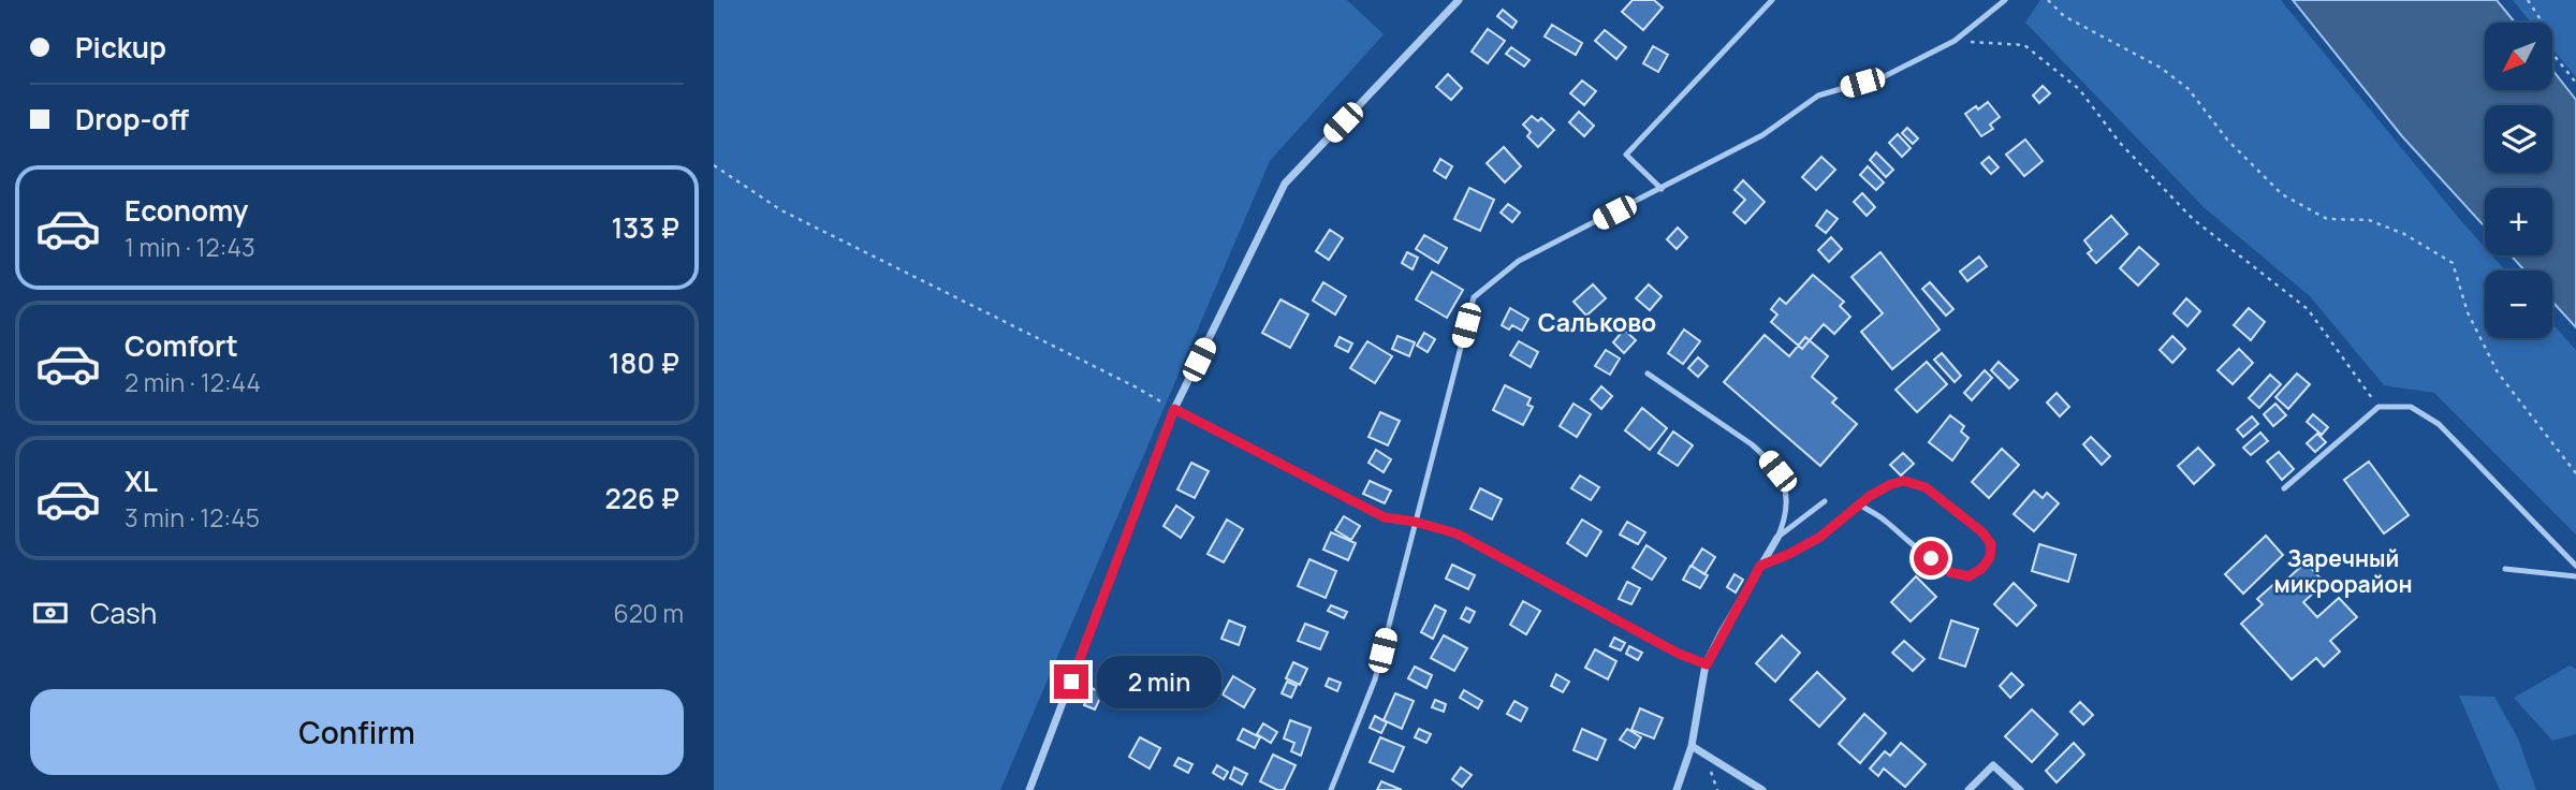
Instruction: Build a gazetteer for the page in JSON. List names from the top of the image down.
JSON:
{
  "districts": ["Сальково", "Заречный микрорайон"],
  "north": "bottom left",
  "page": {
    "banner": ["Pickup", "Drop-off"],
    "map_buttons": ["+", "−"],
    "list": [
      {
        "name": "Economy",
        "note": "1 min · 12:43",
        "value": "133 ₽"
      },
      {
        "name": "Comfort",
        "note": "2 min · 12:44",
        "value": "180 ₽"
      },
      {
        "name": "XL",
        "note": "3 min · 12:45",
        "value": "226 ₽"
      }
    ],
    "pay": ["Cash", "620 m"],
    "bubble": "2 min",
    "buttons": "Confirm"
  }
}
